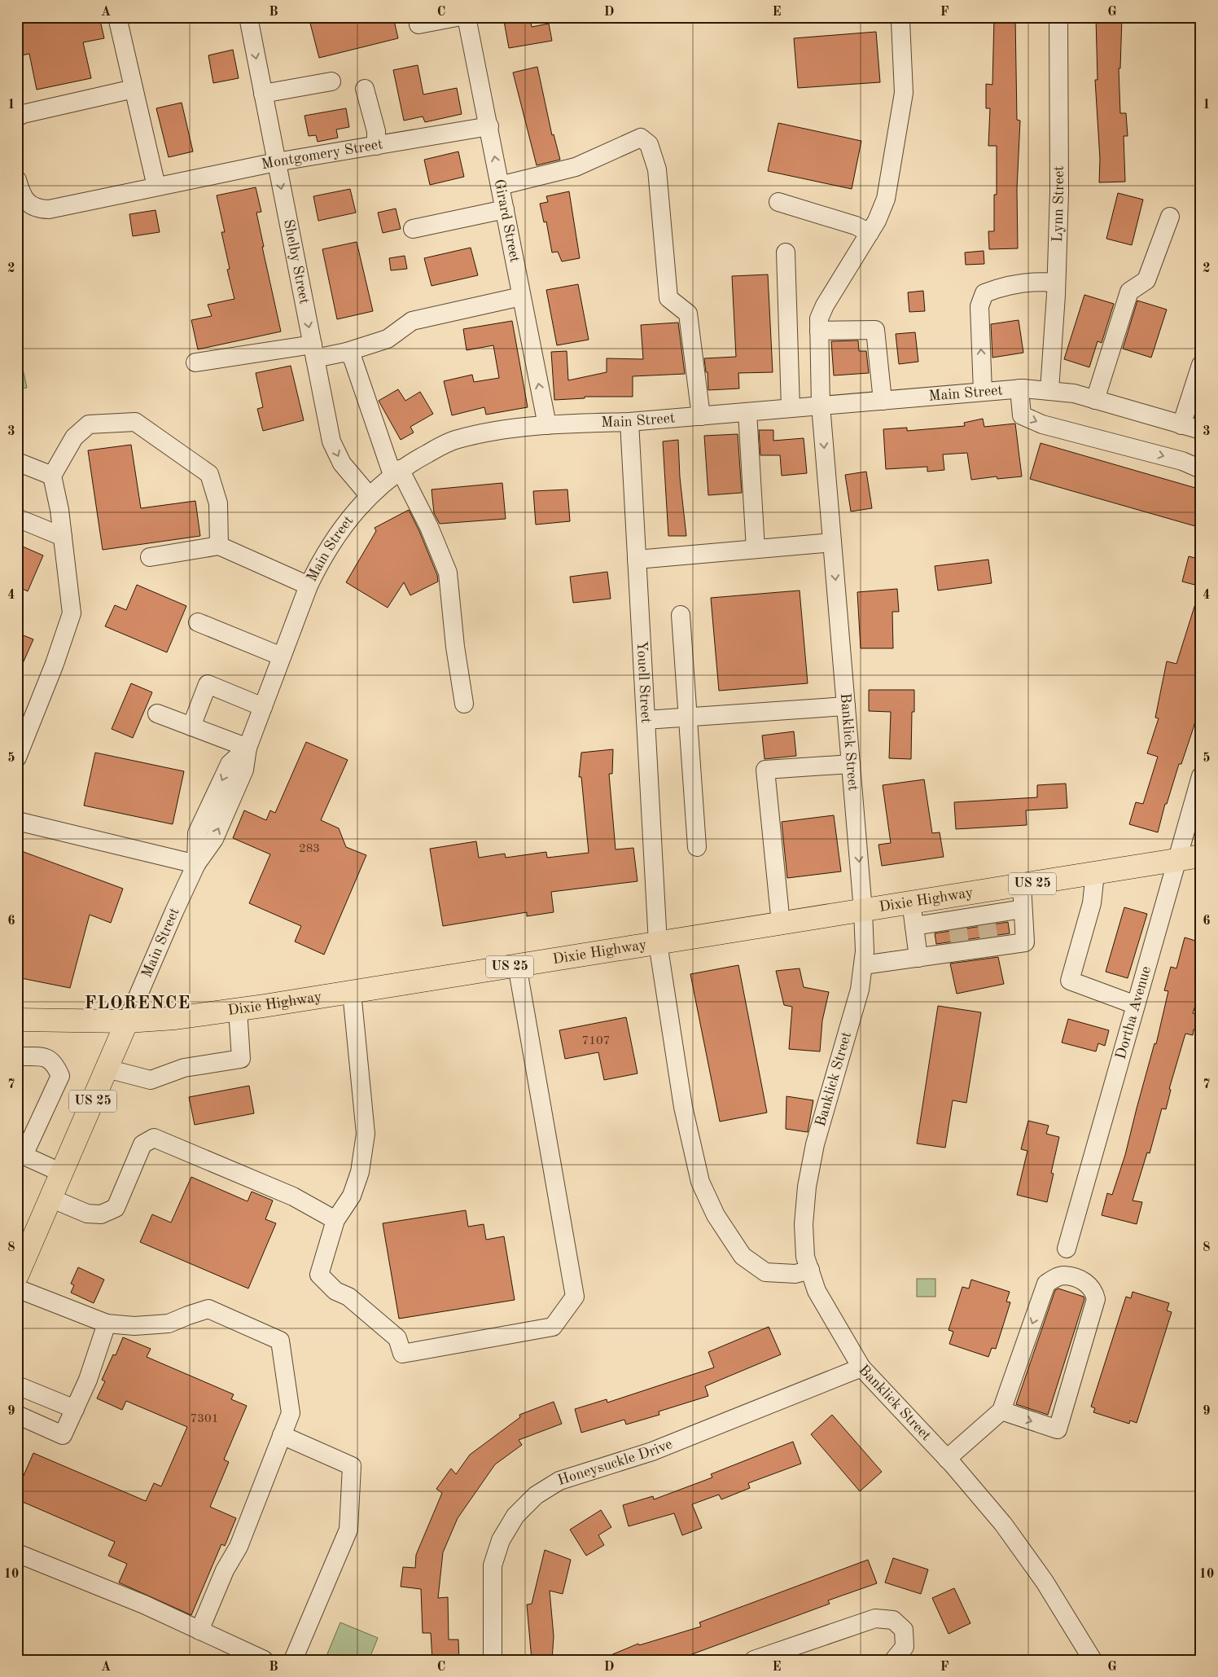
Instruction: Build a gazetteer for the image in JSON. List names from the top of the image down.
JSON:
{
  "streets": {
    "main road": ["US 25", "Dixie Highway"],
    "street": [
      "Montgomery Street",
      "Lynn Street",
      "Girard Street",
      "Shelby Street",
      "Main Street",
      "Youell Street",
      "Banklick Street",
      "Dortha Avenue",
      "Honeysuckle Drive"
    ]
  },
  "crossings": [
    ["Montgomery Street", "Girard Street"],
    ["Montgomery Street", "Shelby Street"],
    ["Lynn Street", "Main Street"],
    ["Girard Street", "Main Street"],
    ["Shelby Street", "Main Street"],
    ["Main Street", "Youell Street"],
    ["Main Street", "Banklick Street"],
    ["Main Street", "US 25"],
    ["Main Street", "Dixie Highway"],
    ["Youell Street", "Banklick Street"],
    ["Youell Street", "Dixie Highway"],
    ["Banklick Street", "Dixie Highway"],
    ["Banklick Street", "Honeysuckle Drive"],
    ["US 25", "Dixie Highway"],
    ["Dixie Highway", "Dortha Avenue"]
  ],
  "one_way": ["Girard Street"],
  "districts": ["FLORENCE"],
  "house_numbers": ["283", "7107", "7301"],
  "grid": {
    "columns": [
      "A",
      "B",
      "C",
      "D",
      "E",
      "F",
      "G"
    ],
    "rows": [
      "1",
      "2",
      "3",
      "4",
      "5",
      "6",
      "7",
      "8",
      "9",
      "10"
    ]
  }
}
